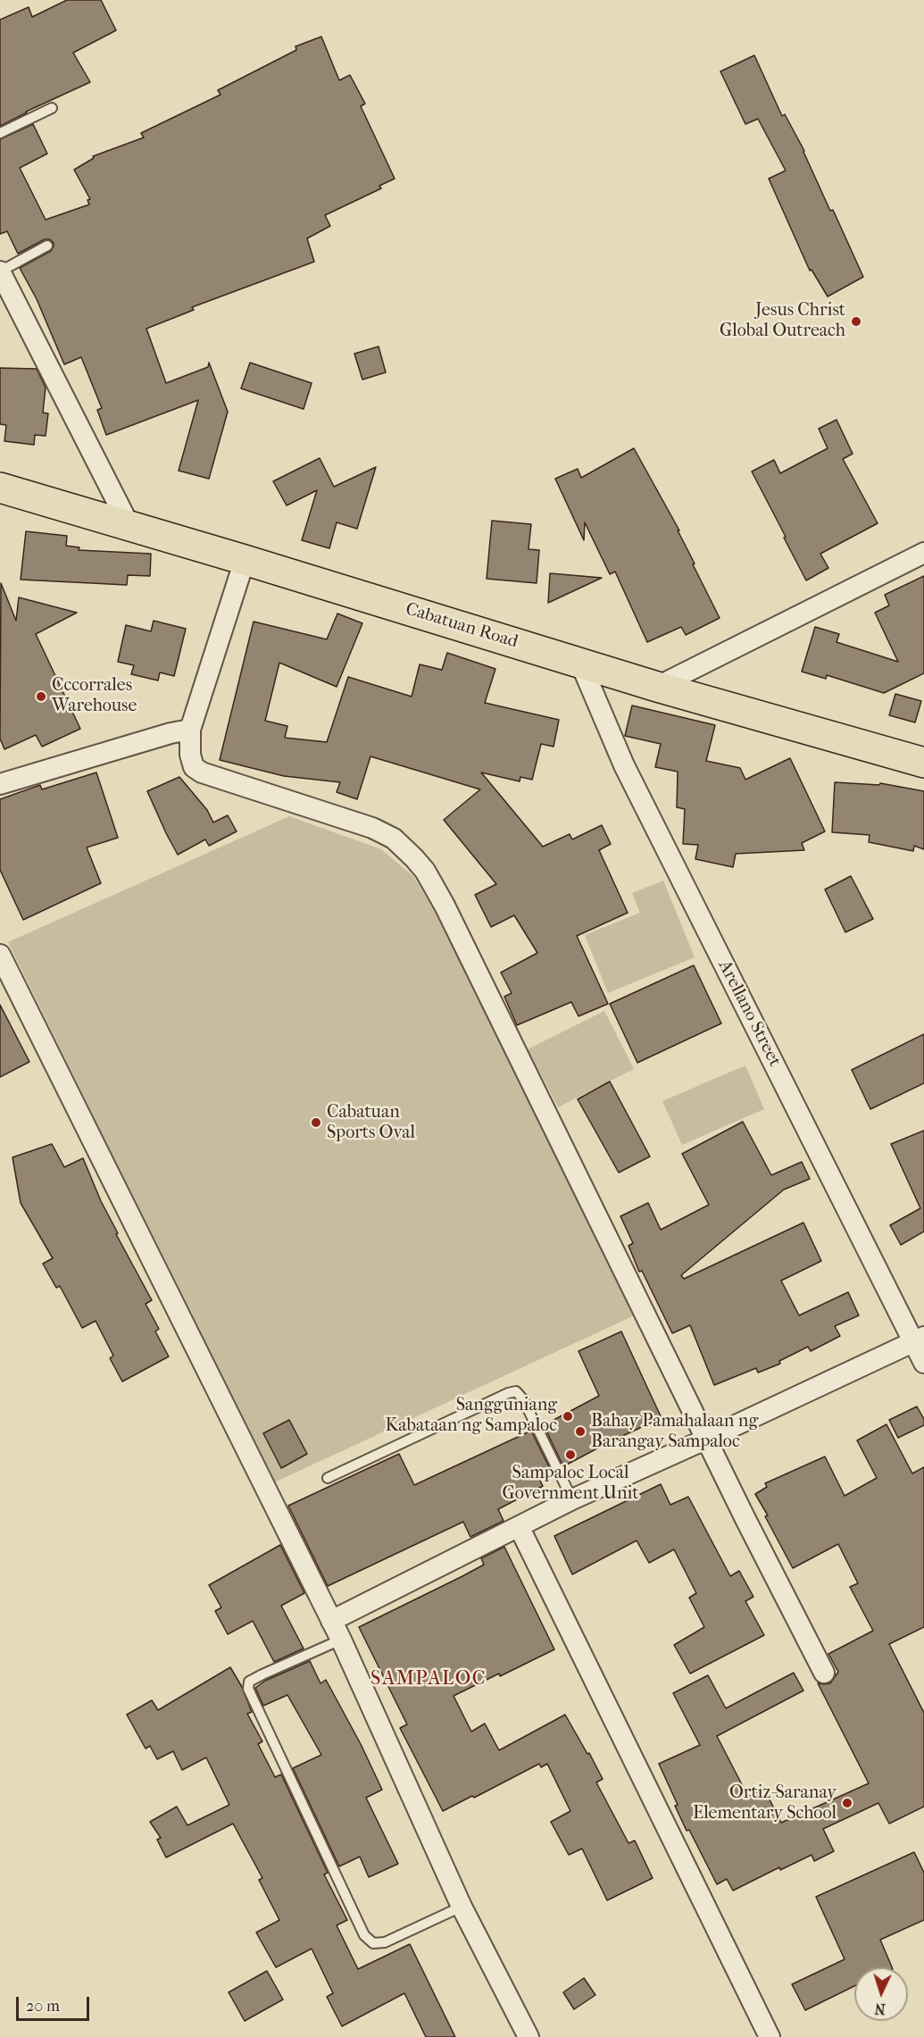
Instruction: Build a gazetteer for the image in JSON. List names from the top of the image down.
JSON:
{
  "streets": {
    "highway": ["Cabatuan Road"],
    "street": ["Arellano Street"]
  },
  "crossings": [
    ["Cabatuan Road", "Arellano Street"]
  ],
  "districts": ["SAMPALOC"],
  "places": [
    "Jesus Christ Global Outreach",
    "Cccorrales Warehouse",
    "Cabatuan Sports Oval",
    "Sangguniang Kabataan ng Sampaloc",
    "Bahay Pamahalaan ng Barangay Sampaloc",
    "Sampaloc Local Government Unit",
    "Ortiz-Saranay Elementary School"
  ],
  "scale_bar": "20 m",
  "north": "bottom"
}
